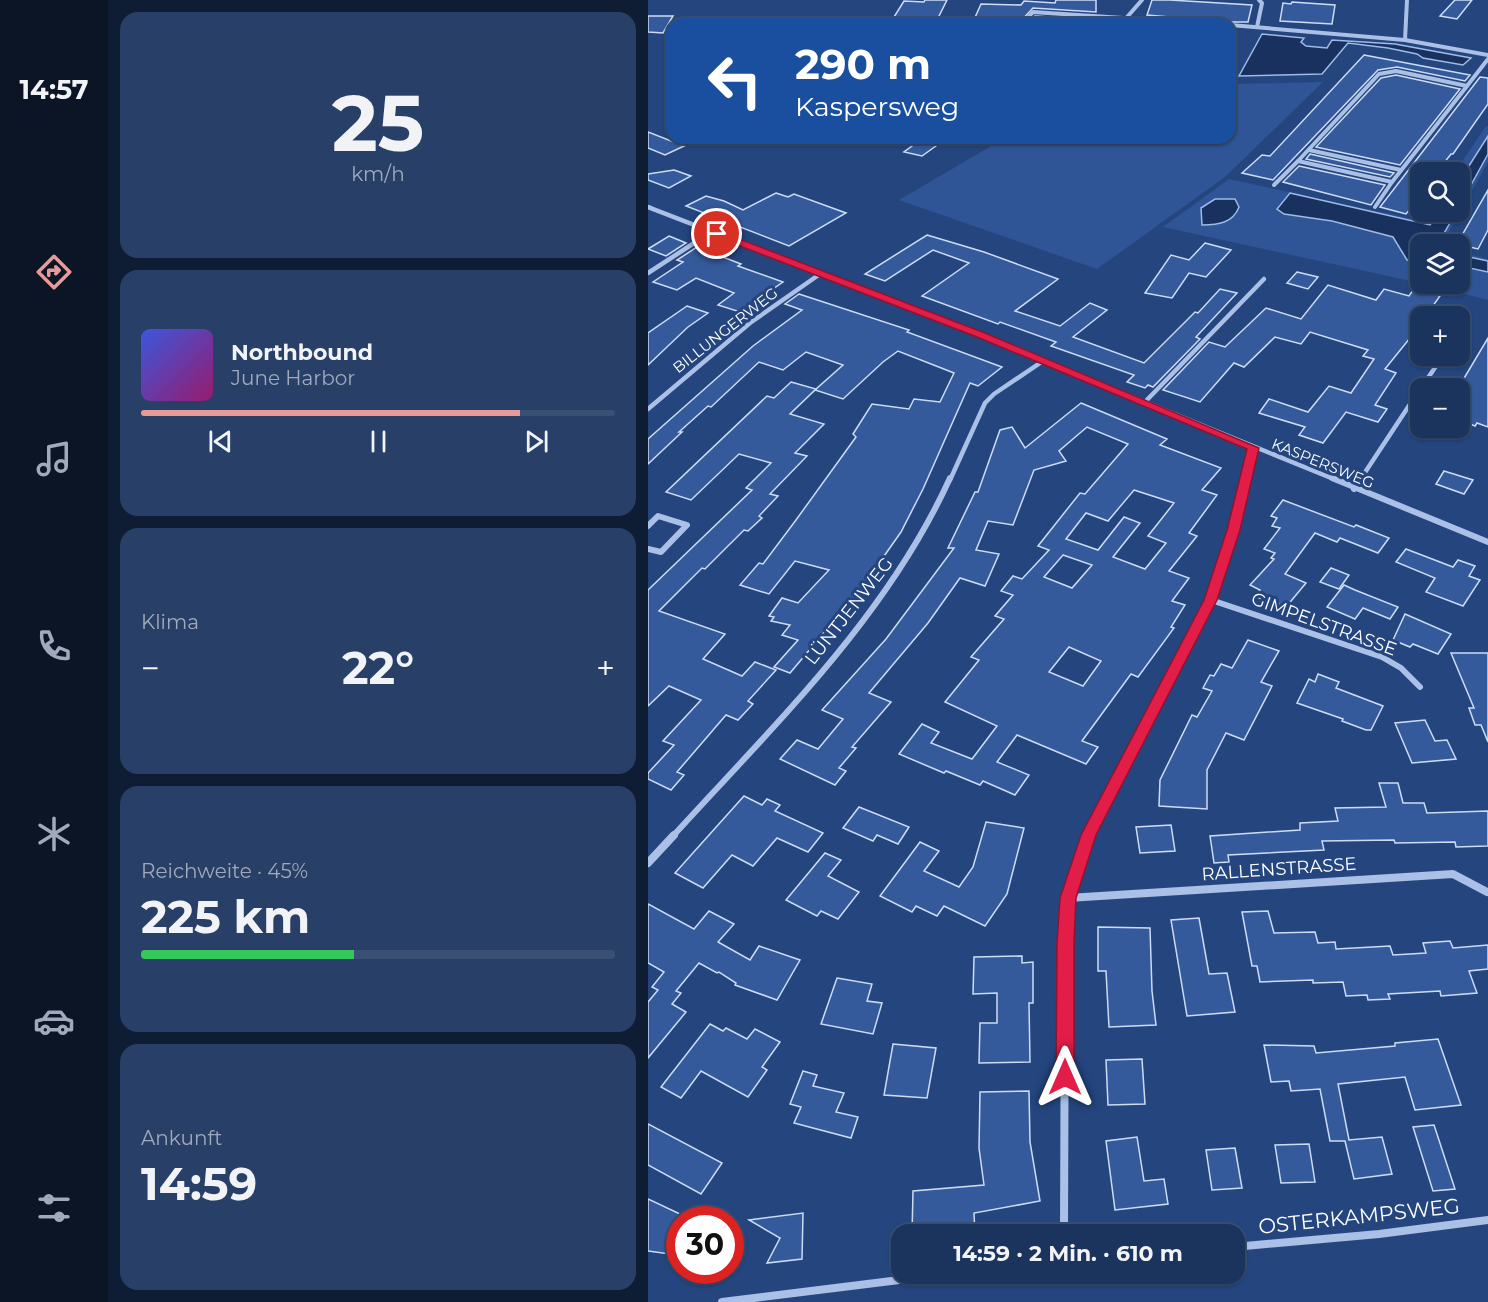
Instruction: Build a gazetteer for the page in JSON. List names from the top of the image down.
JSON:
{
  "streets": {
    "street": [
      "BILLUNGERWEG",
      "KASPERSWEG",
      "LÜNTJENWEG",
      "GIMPELSTRASSE",
      "RALLENSTRASSE",
      "OSTERKAMPSWEG"
    ]
  },
  "crossings": [
    ["BILLUNGERWEG", "KASPERSWEG"],
    ["KASPERSWEG", "LÜNTJENWEG"]
  ],
  "page": {
    "tabs": "14:57",
    "tile": [
      ["25", "km/h"],
      "Klima",
      ["Reichweite · 45%", "225 km"],
      ["Ankunft", "14:59"]
    ],
    "turn": ["290 m", "Kaspersweg"],
    "map_buttons": ["+", "−"],
    "song": ["Northbound", "June Harbor"],
    "heat": ["−", "22°", "+"],
    "limit": "30",
    "trip": "14:59 · 2 Min. · 610 m"
  }
}
